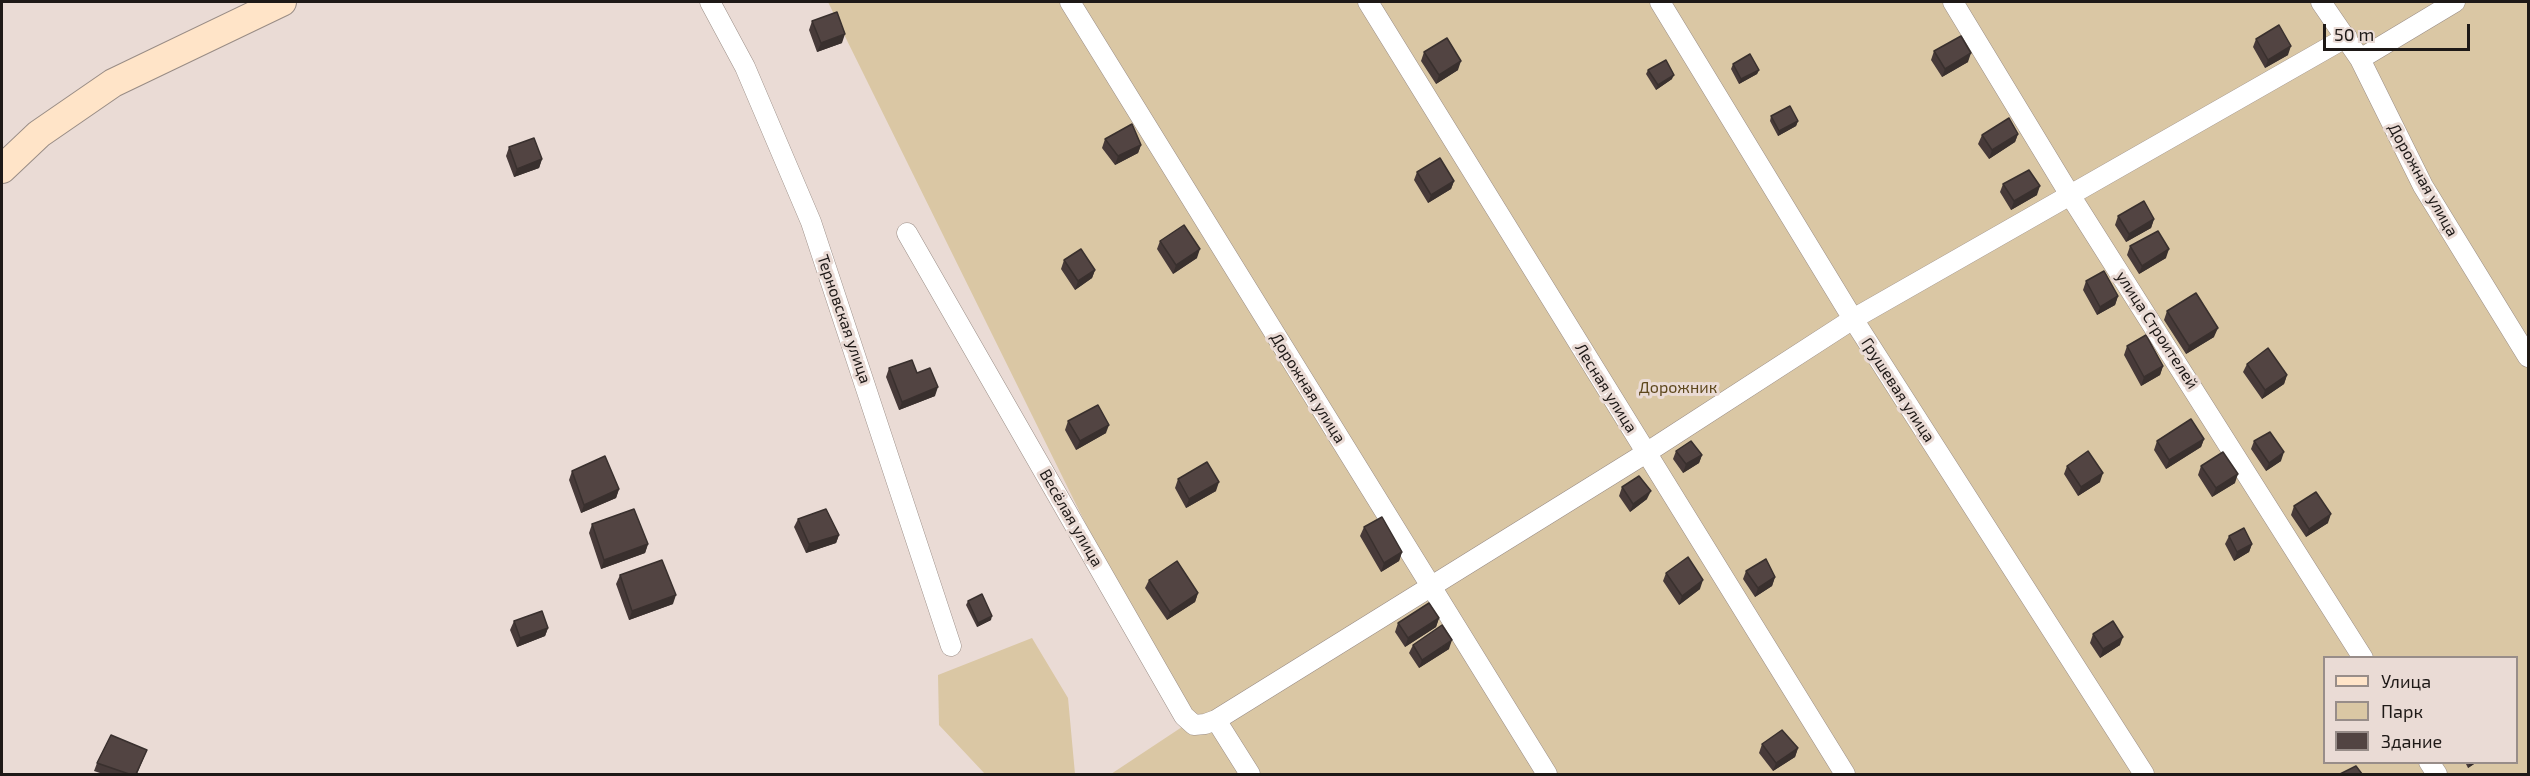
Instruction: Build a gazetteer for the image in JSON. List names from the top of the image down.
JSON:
{
  "streets": {
    "street": [
      "Дорожная улица",
      "Терновская улица",
      "улица Строителей",
      "Лесная улица",
      "Грушевая улица",
      "Весёлая улица"
    ]
  },
  "parks": ["Дорожник"],
  "legend": ["Улица", "Парк", "Здание"],
  "scale_bar": "50 m"
}
